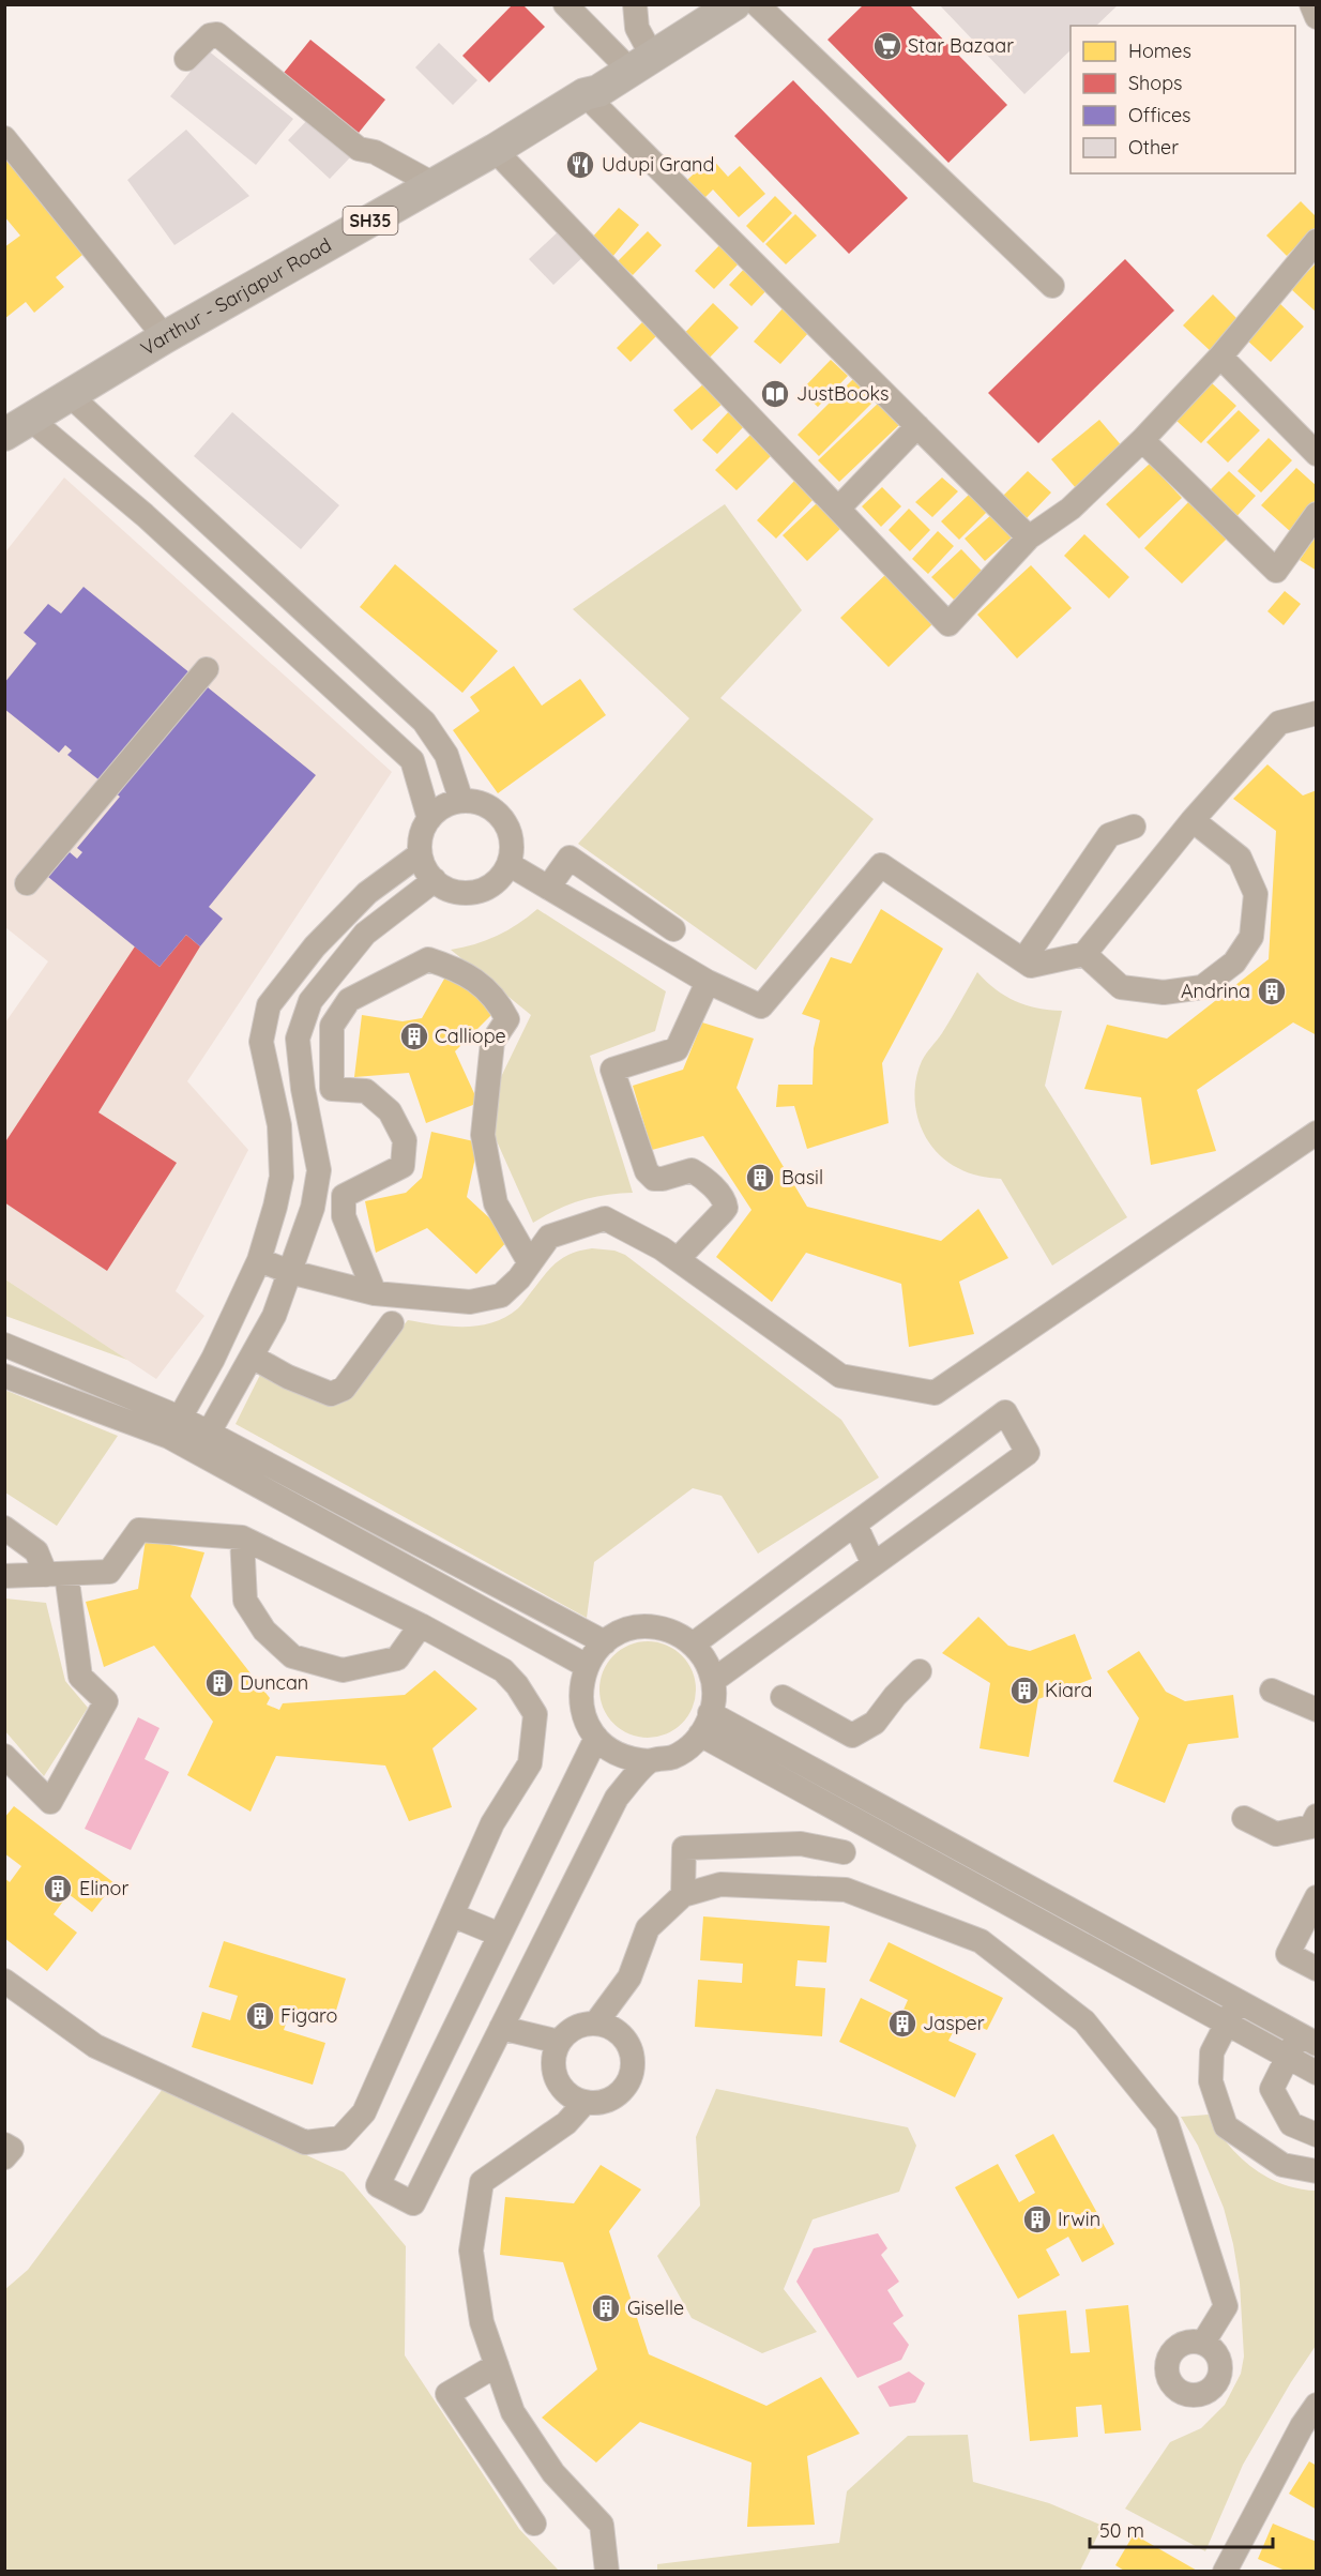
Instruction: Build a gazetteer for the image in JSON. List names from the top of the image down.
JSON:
{
  "streets": {
    "main road": ["SH35", "Varthur - Sarjapur Road"]
  },
  "places": {
    "supermarket": ["Star Bazaar"],
    "restaurant": ["Udupi Grand"],
    "library": ["JustBooks"],
    "building": [
      "Andrina",
      "Calliope",
      "Basil",
      "Duncan",
      "Kiara",
      "Elinor",
      "Figaro",
      "Jasper",
      "Irwin",
      "Giselle"
    ]
  },
  "legend": [
    "Homes",
    "Shops",
    "Offices",
    "Other"
  ],
  "scale_bar": "50 m"
}
